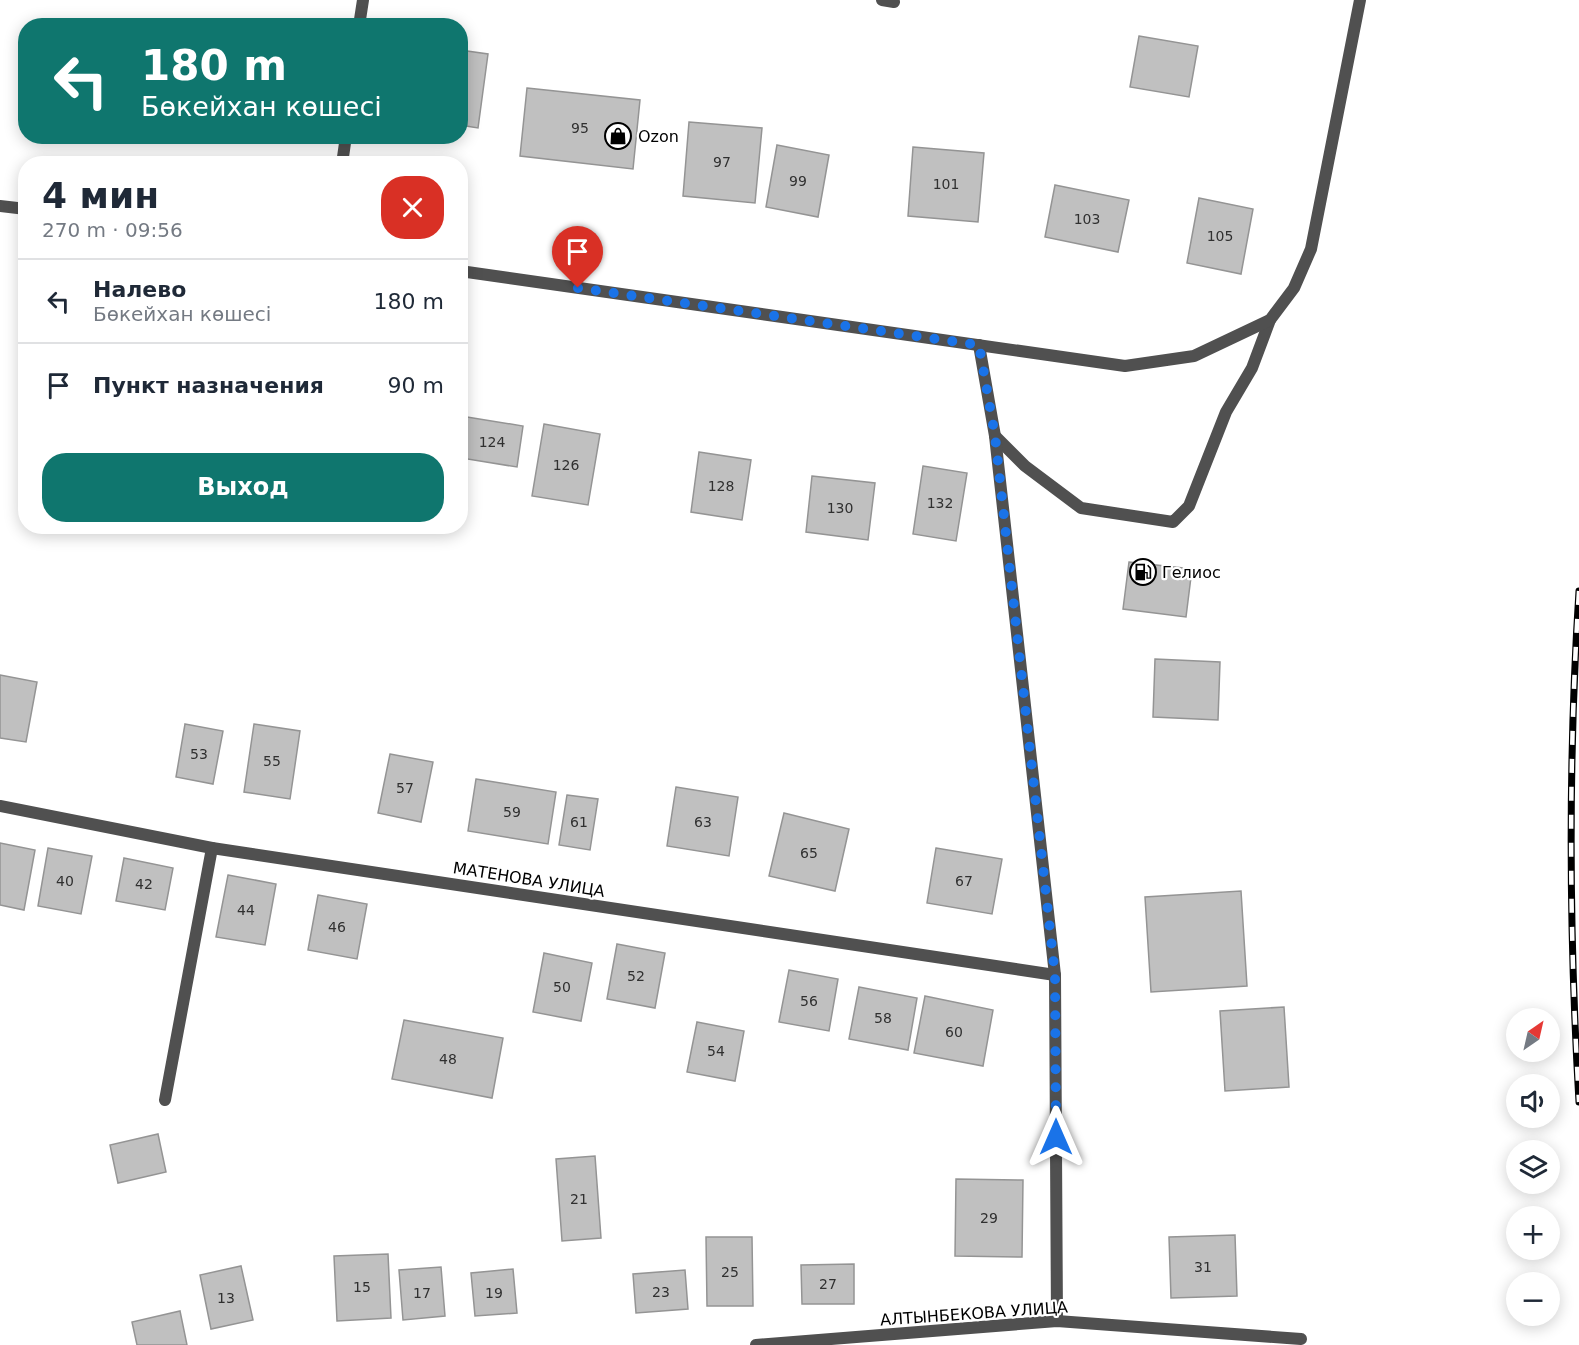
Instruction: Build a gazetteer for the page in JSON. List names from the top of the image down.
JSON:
{
  "streets": {
    "street": ["МАТЕНОВА УЛИЦА", "АЛТЫНБЕКОВА УЛИЦА"]
  },
  "places": {
    "shop": ["Ozon"],
    "fuel station": ["Гелиос"]
  },
  "house_numbers": [
    "95",
    "97",
    "99",
    "101",
    "103",
    "105",
    "124",
    "126",
    "128",
    "132",
    "130",
    "53",
    "55",
    "57",
    "59",
    "61",
    "63",
    "65",
    "40",
    "67",
    "42",
    "44",
    "46",
    "52",
    "50",
    "56",
    "58",
    "60",
    "54",
    "48",
    "21",
    "29",
    "31",
    "25",
    "27",
    "15",
    "23",
    "17",
    "19",
    "13"
  ],
  "north": "top right",
  "page": {
    "turn": ["180 m", "Бөкейхан көшесі"],
    "heading": ["4 мин", "270 m · 09:56"],
    "list": [
      {
        "name": "Налево",
        "note": "Бөкейхан көшесі",
        "value": "180 m"
      },
      {
        "name": "Пункт назначения",
        "value": "90 m"
      }
    ],
    "buttons": "Выход",
    "map_buttons": ["+", "−"]
  }
}
